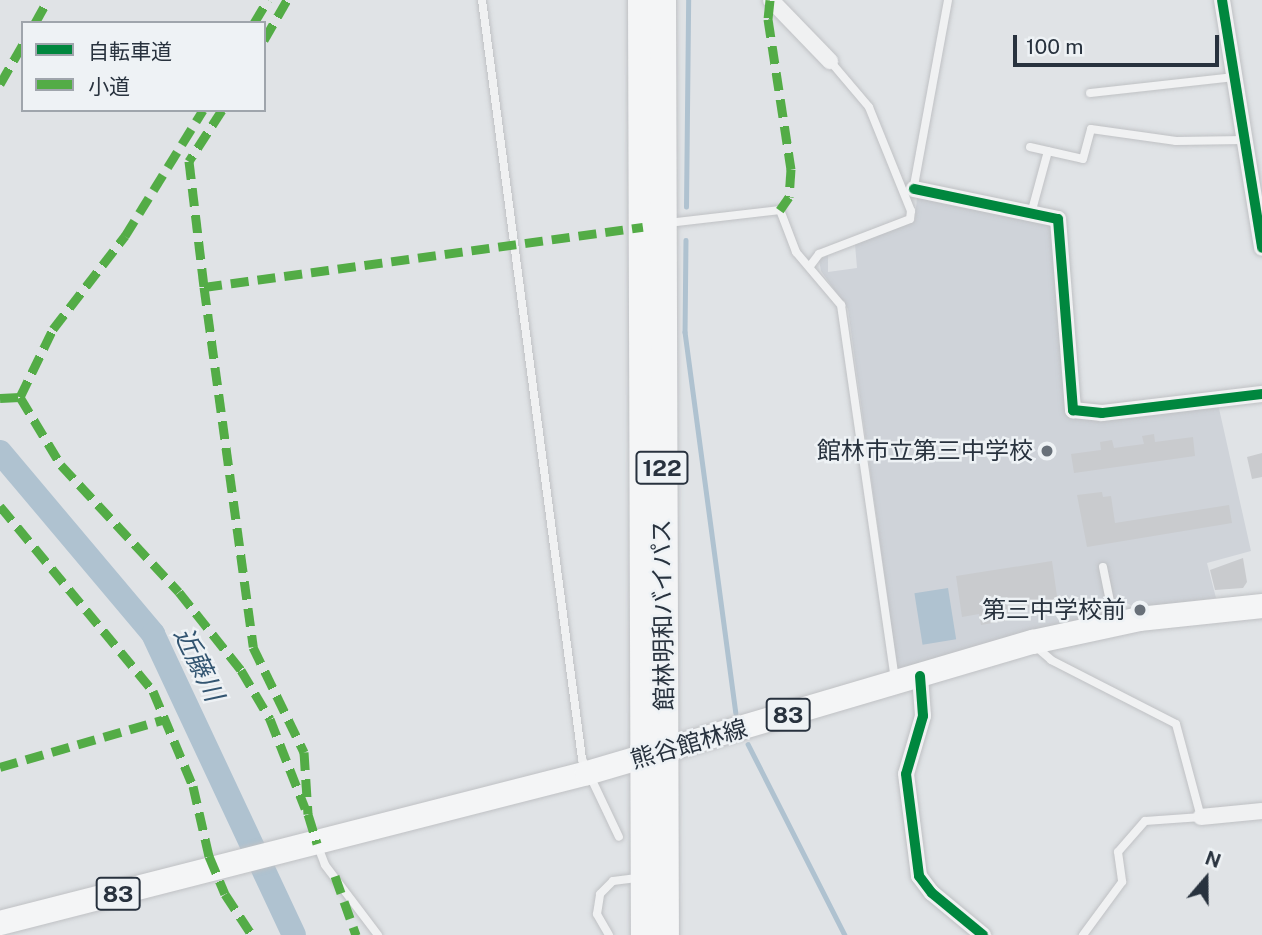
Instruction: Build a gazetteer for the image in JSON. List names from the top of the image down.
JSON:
{
  "streets": {
    "highway": ["122", "館林明和バイパス"],
    "main road": ["83", "熊谷館林線"]
  },
  "crossings": [
    ["館林明和バイパス", "熊谷館林線"]
  ],
  "water": ["近藤川"],
  "places": ["館林市立第三中学校", "第三中学校前"],
  "legend": ["自転車道", "小道"],
  "scale_bar": "100 m",
  "north": "top"
}
